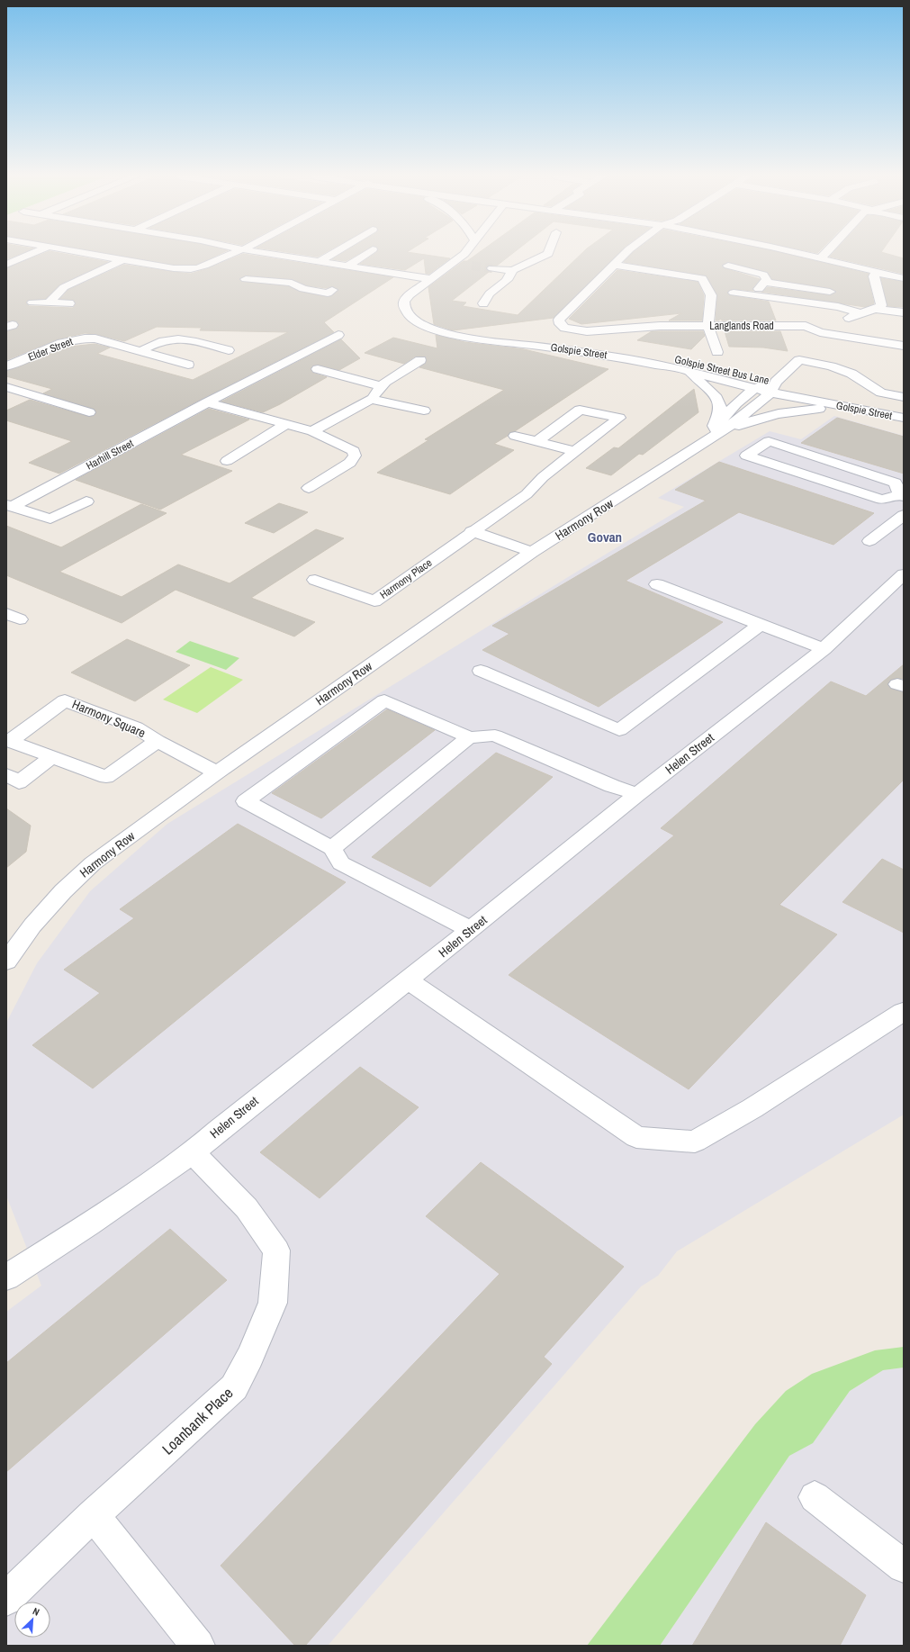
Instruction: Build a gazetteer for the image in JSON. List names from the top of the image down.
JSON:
{
  "streets": {
    "street": [
      "Langlands Road",
      "Elder Street",
      "Golspie Street",
      "Golspie Street Bus Lane",
      "Harhill Street",
      "Harmony Row",
      "Harmony Place",
      "Harmony Square",
      "Helen Street",
      "Loanbank Place"
    ]
  },
  "crossings": [
    ["Golspie Street", "Golspie Street Bus Lane"],
    ["Golspie Street", "Harmony Row"],
    ["Golspie Street Bus Lane", "Harmony Row"],
    ["Harmony Row", "Harmony Square"],
    ["Helen Street", "Loanbank Place"]
  ],
  "districts": ["Govan"],
  "north": "top right"
}
